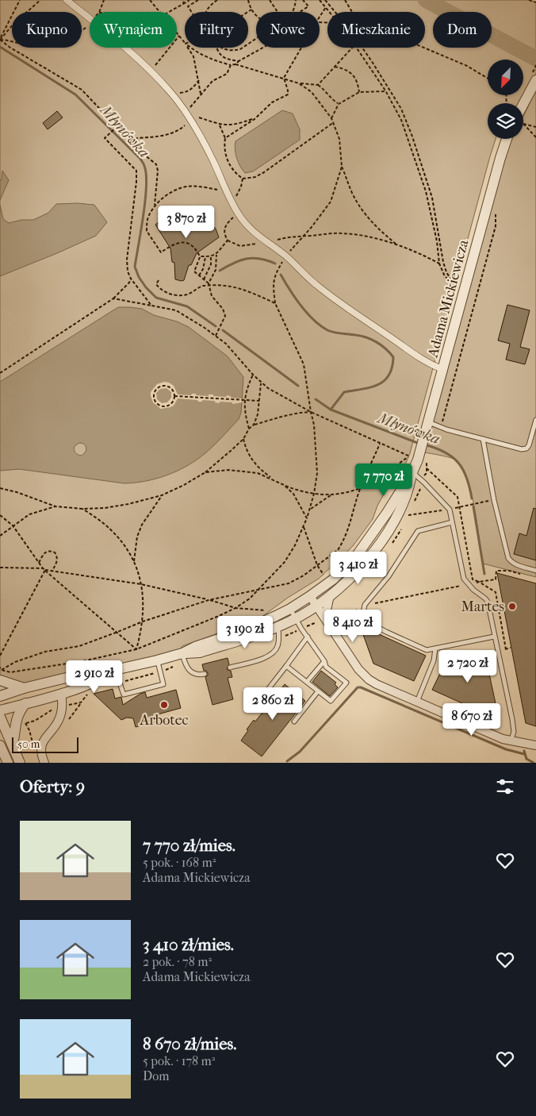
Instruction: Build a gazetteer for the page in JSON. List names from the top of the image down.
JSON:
{
  "streets": {
    "street": ["Adama Mickiewicza"]
  },
  "water": ["Młynówka"],
  "places": ["Martes", "Arbotec"],
  "scale_bar": "50 m",
  "north": "bottom left",
  "page": {
    "chip": [
      "Kupno",
      "Wynajem",
      "Filtry",
      "Nowe",
      "Mieszkanie",
      "Dom"
    ],
    "price": [
      "3 870 zł",
      "7 770 zł",
      "3 410 zł",
      "8 410 zł",
      "3 190 zł",
      "2 720 zł",
      "2 910 zł",
      "2 860 zł",
      "8 670 zł"
    ],
    "scale": "50 m",
    "heading": "Oferty: 9",
    "list": [
      {
        "name": "7 770 zł/mies.",
        "note": "5 pok. · 168 m² · Adama Mickiewicza"
      },
      {
        "name": "3 410 zł/mies.",
        "note": "2 pok. · 78 m² · Adama Mickiewicza"
      },
      {
        "name": "8 670 zł/mies.",
        "note": "5 pok. · 178 m² · Dom"
      }
    ]
  }
}
